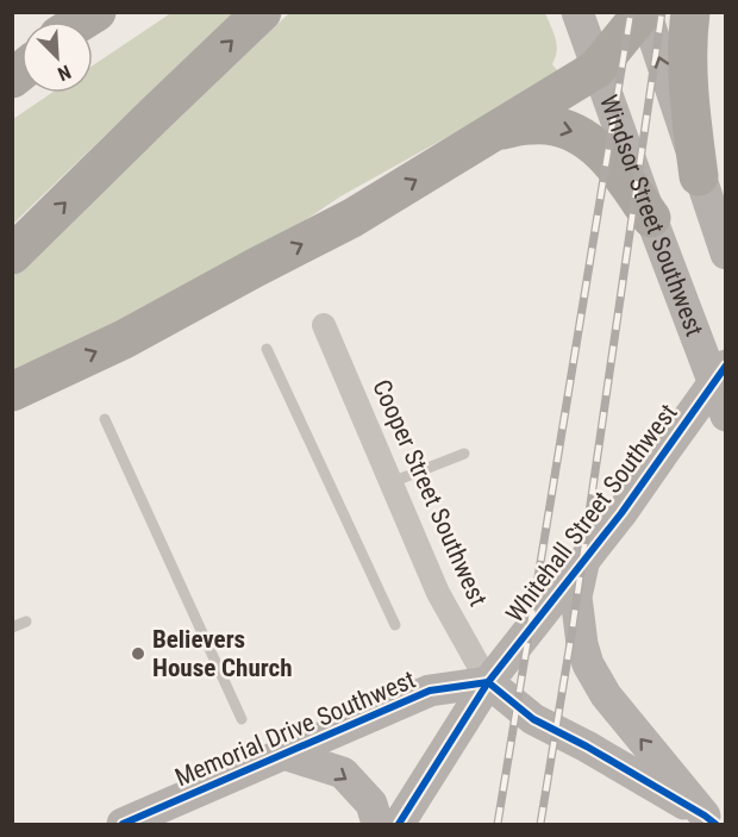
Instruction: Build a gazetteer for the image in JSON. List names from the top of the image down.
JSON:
{
  "streets": {
    "street": [
      "Windsor Street Southwest",
      "Cooper Street Southwest",
      "Whitehall Street Southwest",
      "Memorial Drive Southwest"
    ]
  },
  "crossings": [
    ["Cooper Street Southwest", "Whitehall Street Southwest"],
    ["Cooper Street Southwest", "Memorial Drive Southwest"],
    ["Whitehall Street Southwest", "Memorial Drive Southwest"]
  ],
  "places": ["Believers House Church"],
  "north": "bottom right"
}
